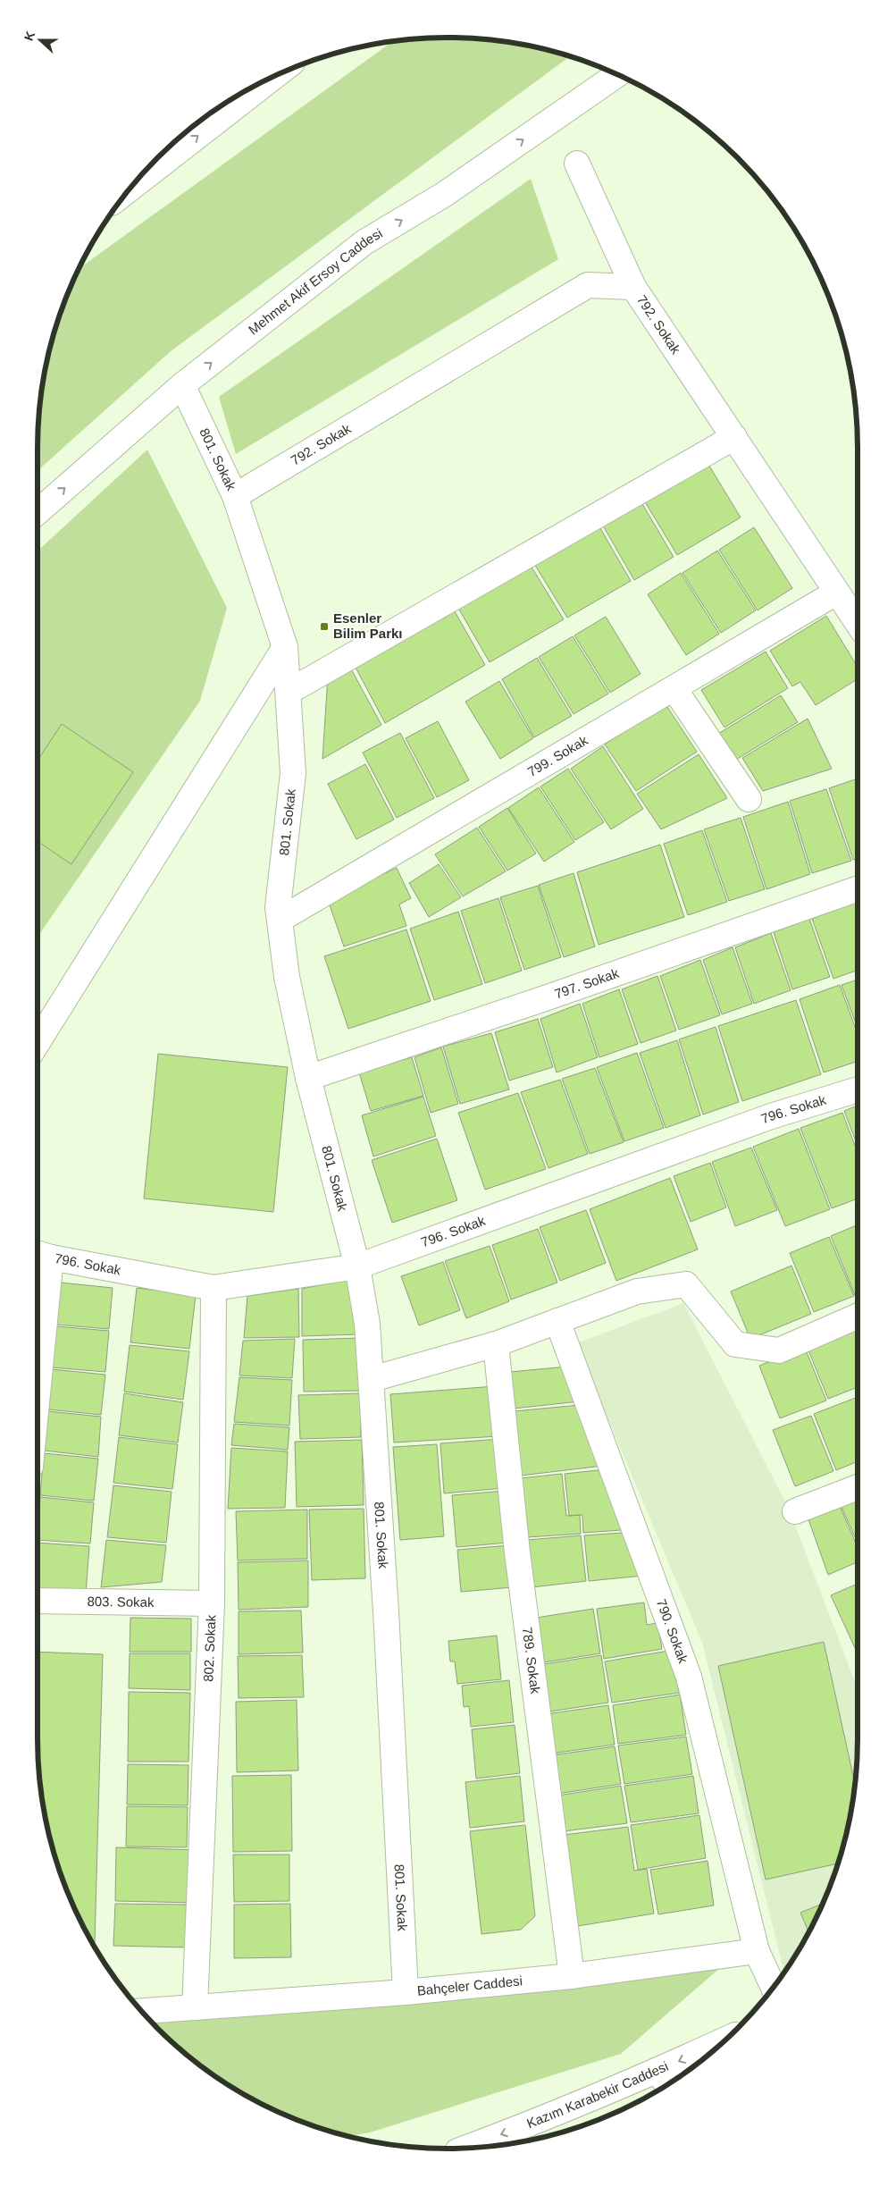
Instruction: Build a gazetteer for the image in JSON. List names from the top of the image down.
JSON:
{
  "streets": {
    "main road": [
      "Mehmet Akif Ersoy Caddesi",
      "792. Sokak",
      "801. Sokak",
      "799. Sokak",
      "797. Sokak",
      "796. Sokak",
      "803. Sokak",
      "790. Sokak",
      "802. Sokak",
      "789. Sokak",
      "Bahçeler Caddesi",
      "Kazım Karabekir Caddesi"
    ]
  },
  "crossings": [
    ["Mehmet Akif Ersoy Caddesi", "801. Sokak"],
    ["792. Sokak", "801. Sokak"],
    ["792. Sokak", "799. Sokak"],
    ["801. Sokak", "799. Sokak"],
    ["801. Sokak", "797. Sokak"],
    ["801. Sokak", "796. Sokak"],
    ["801. Sokak", "Bahçeler Caddesi"],
    ["796. Sokak", "802. Sokak"],
    ["803. Sokak", "802. Sokak"],
    ["790. Sokak", "Bahçeler Caddesi"],
    ["802. Sokak", "Bahçeler Caddesi"],
    ["789. Sokak", "Bahçeler Caddesi"]
  ],
  "one_way": ["Mehmet Akif Ersoy Caddesi", "Kazım Karabekir Caddesi"],
  "places": {
    "transit": ["Esenler Bilim Parkı"]
  },
  "north": "left"
}
